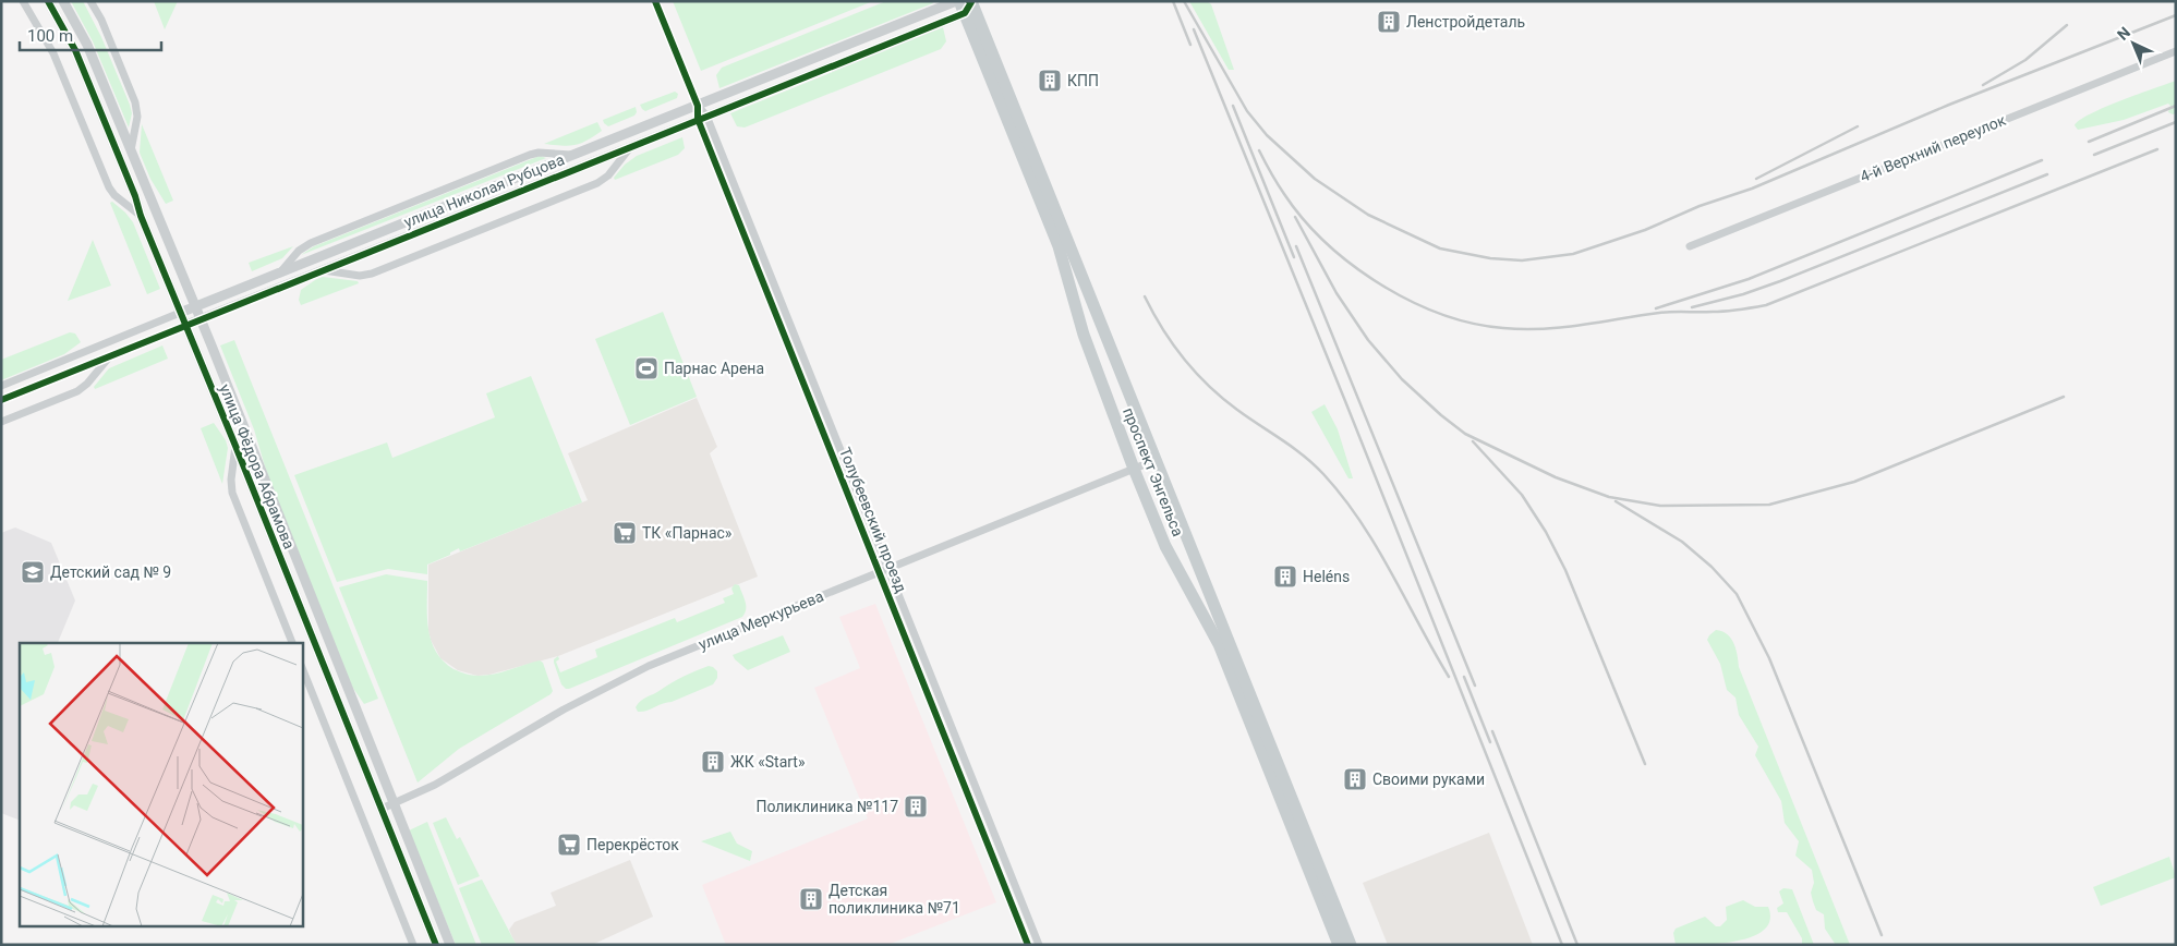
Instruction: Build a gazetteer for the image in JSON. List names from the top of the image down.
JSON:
{
  "streets": {
    "main road": ["проспект Энгельса"],
    "street": [
      "4-й Верхний переулок",
      "улица Николая Рубцова",
      "улица Фёдора Абрамова",
      "Толубеевский проезд",
      "улица Меркурьева"
    ]
  },
  "crossings": [
    ["улица Николая Рубцова", "улица Фёдора Абрамова"],
    ["улица Николая Рубцова", "проспект Энгельса"],
    ["улица Николая Рубцова", "Толубеевский проезд"],
    ["улица Фёдора Абрамова", "улица Меркурьева"],
    ["проспект Энгельса", "улица Меркурьева"],
    ["Толубеевский проезд", "улица Меркурьева"]
  ],
  "places": {
    "building": [
      "Ленстройдеталь",
      "КПП",
      "Heléns",
      "ЖК «Start»",
      "Своими руками",
      "Поликлиника №117",
      "Детская поликлиника №71"
    ],
    "sports": ["Парнас Арена"],
    "supermarket": ["ТК «Парнас»", "Перекрёсток"],
    "school or university": ["Детский сад № 9"]
  },
  "scale_bar": "100 m",
  "north": "top left"
}
